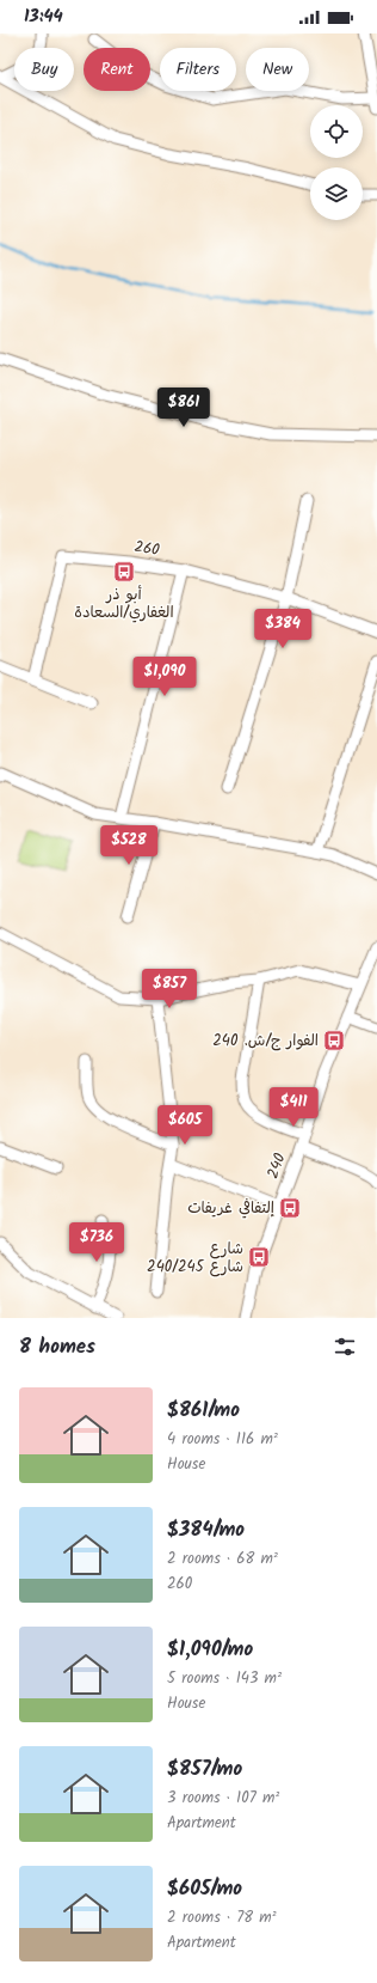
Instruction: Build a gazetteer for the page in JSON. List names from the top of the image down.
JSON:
{
  "streets": {
    "street": ["260", "240"]
  },
  "places": {
    "bus stop": [
      "أبو ذر الغفاري/السعادة",
      "الفوار ج/ش. 240",
      "إلتفافي غريفات",
      "شارع 240/شارع 245"
    ]
  },
  "page": {
    "status": "13:44",
    "chip": [
      "Buy",
      "Rent",
      "Filters",
      "New"
    ],
    "price": [
      "$861",
      "$384",
      "$1,090",
      "$528",
      "$857",
      "$411",
      "$605",
      "$736"
    ],
    "heading": "8 homes",
    "list": [
      {
        "name": "$861/mo",
        "note": "4 rooms · 116 m² · House"
      },
      {
        "name": "$384/mo",
        "note": "2 rooms · 68 m² · 260"
      },
      {
        "name": "$1,090/mo",
        "note": "5 rooms · 143 m² · House"
      },
      {
        "name": "$857/mo",
        "note": "3 rooms · 107 m² · Apartment"
      },
      {
        "name": "$605/mo",
        "note": "2 rooms · 78 m² · Apartment"
      }
    ]
  }
}
